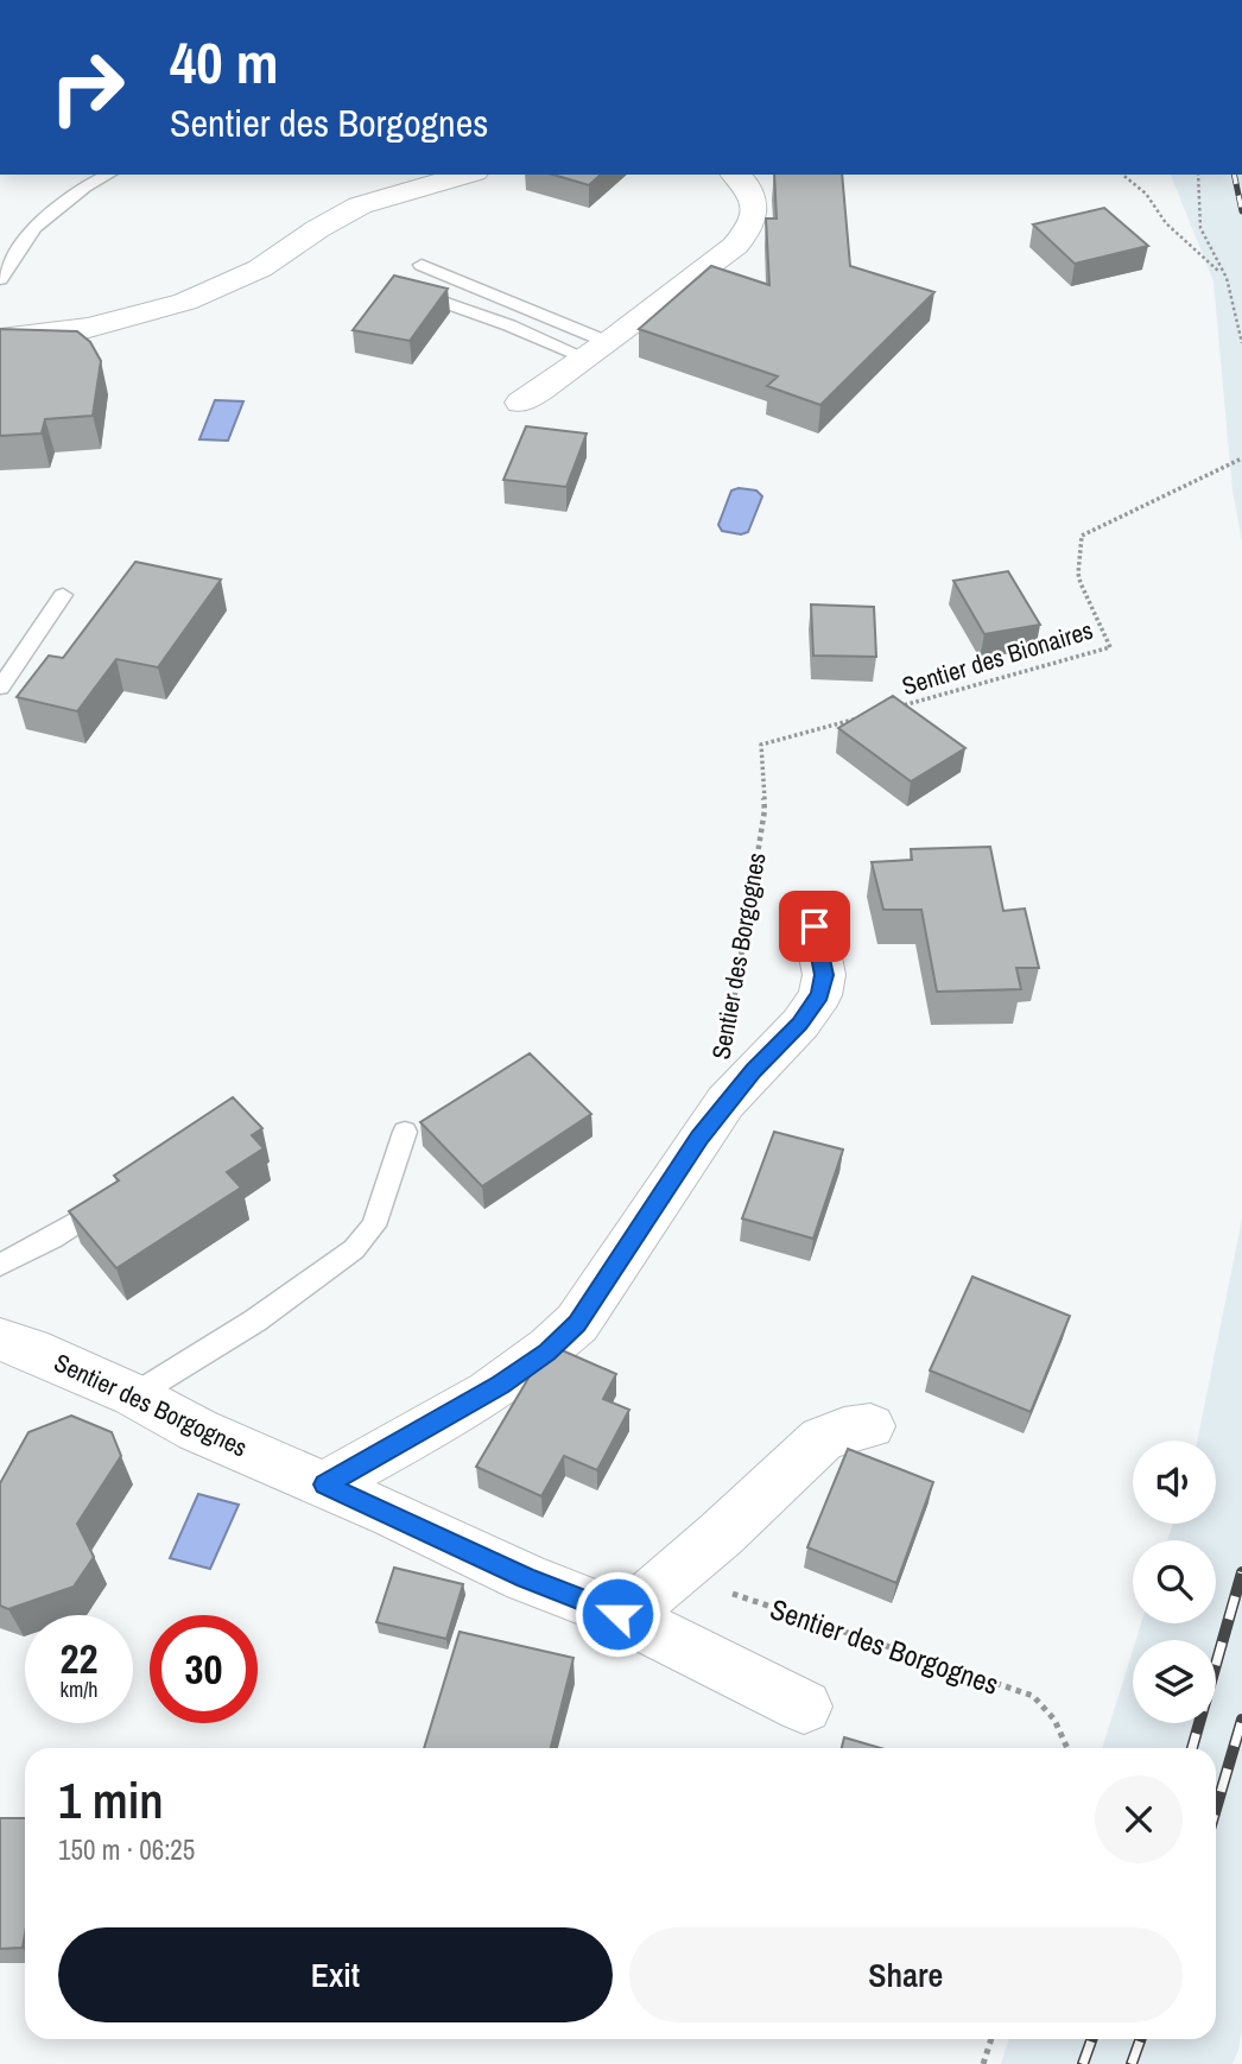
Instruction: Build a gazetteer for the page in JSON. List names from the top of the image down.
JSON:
{
  "streets": {
    "street": ["Sentier des Borgognes"],
    "path": ["Sentier des Bionaires"]
  },
  "page": {
    "turn": ["40 m", "Sentier des Borgognes"],
    "speed": "22 km/h",
    "limit": "30",
    "heading": ["1 min", "150 m · 06:25"],
    "buttons": ["Exit", "Share"]
  }
}
